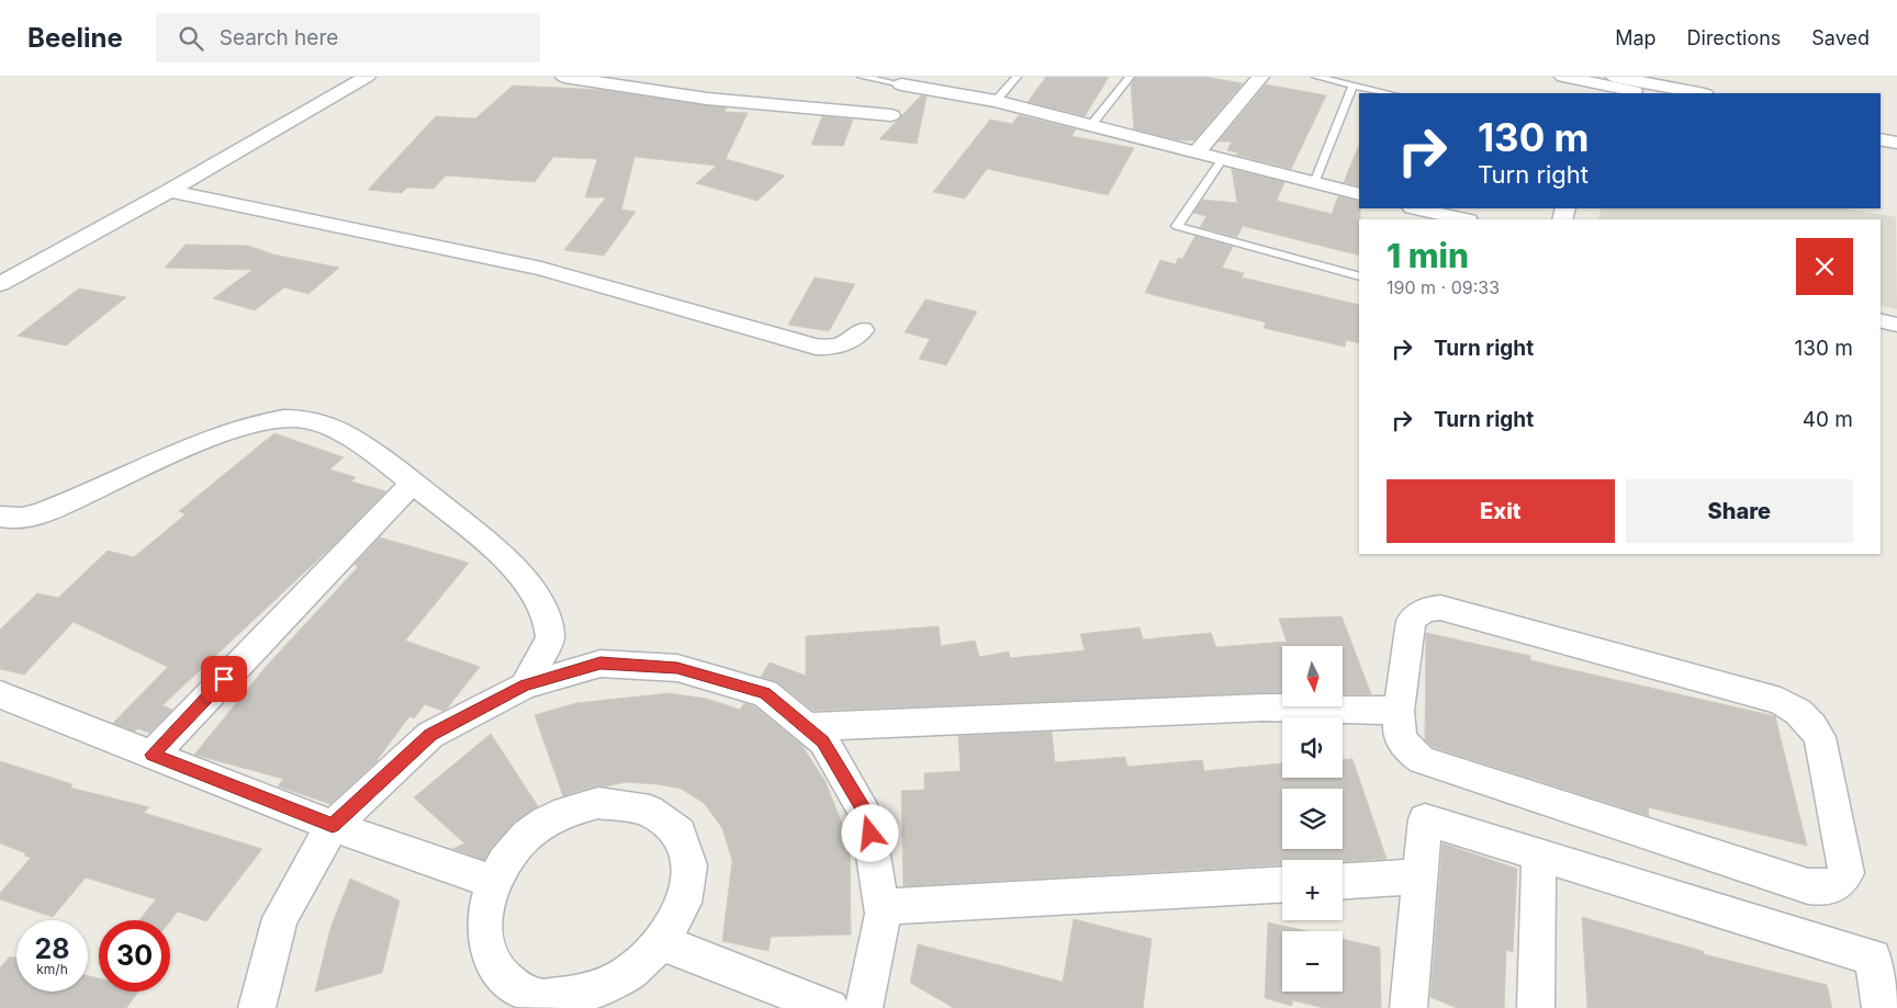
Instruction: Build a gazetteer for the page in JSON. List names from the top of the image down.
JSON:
{
  "north": "bottom",
  "page": {
    "header": "Beeline",
    "search": "Search here",
    "nav": ["Map", "Directions", "Saved"],
    "turn": ["130 m", "Turn right"],
    "heading": ["1 min", "190 m · 09:33"],
    "list": [
      {
        "name": "Turn right",
        "value": "130 m"
      },
      {
        "name": "Turn right",
        "value": "40 m"
      }
    ],
    "buttons": ["Exit", "Share"],
    "map_buttons": ["+", "−"],
    "speed": "28 km/h",
    "limit": "30"
  }
}
